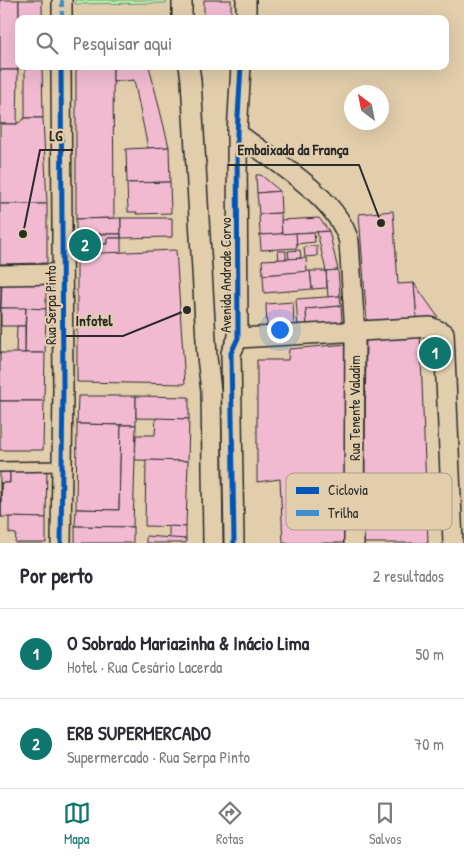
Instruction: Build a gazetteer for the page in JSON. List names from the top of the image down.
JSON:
{
  "streets": {
    "street": ["Avenida Andrade Corvo", "Rua Serpa Pinto", "Rua Tenente Valadim"]
  },
  "crossings": [
    ["Avenida Andrade Corvo", "Rua Tenente Valadim"]
  ],
  "places": ["Embaixada da França", "LG", "Infotel"],
  "legend": ["Ciclovia", "Trilha"],
  "north": "top left",
  "page": {
    "search": "Pesquisar aqui",
    "pins": ["2", "1"],
    "heading": ["Por perto", "2 resultados"],
    "list": [
      {
        "mark": "1",
        "name": "O Sobrado Mariazinha & Inácio Lima",
        "note": "Hotel · Rua Cesário Lacerda",
        "value": "50 m"
      },
      {
        "mark": "2",
        "name": "ERB SUPERMERCADO",
        "note": "Supermercado · Rua Serpa Pinto",
        "value": "70 m"
      }
    ],
    "nav": ["Mapa", "Rotas", "Salvos"]
  }
}
